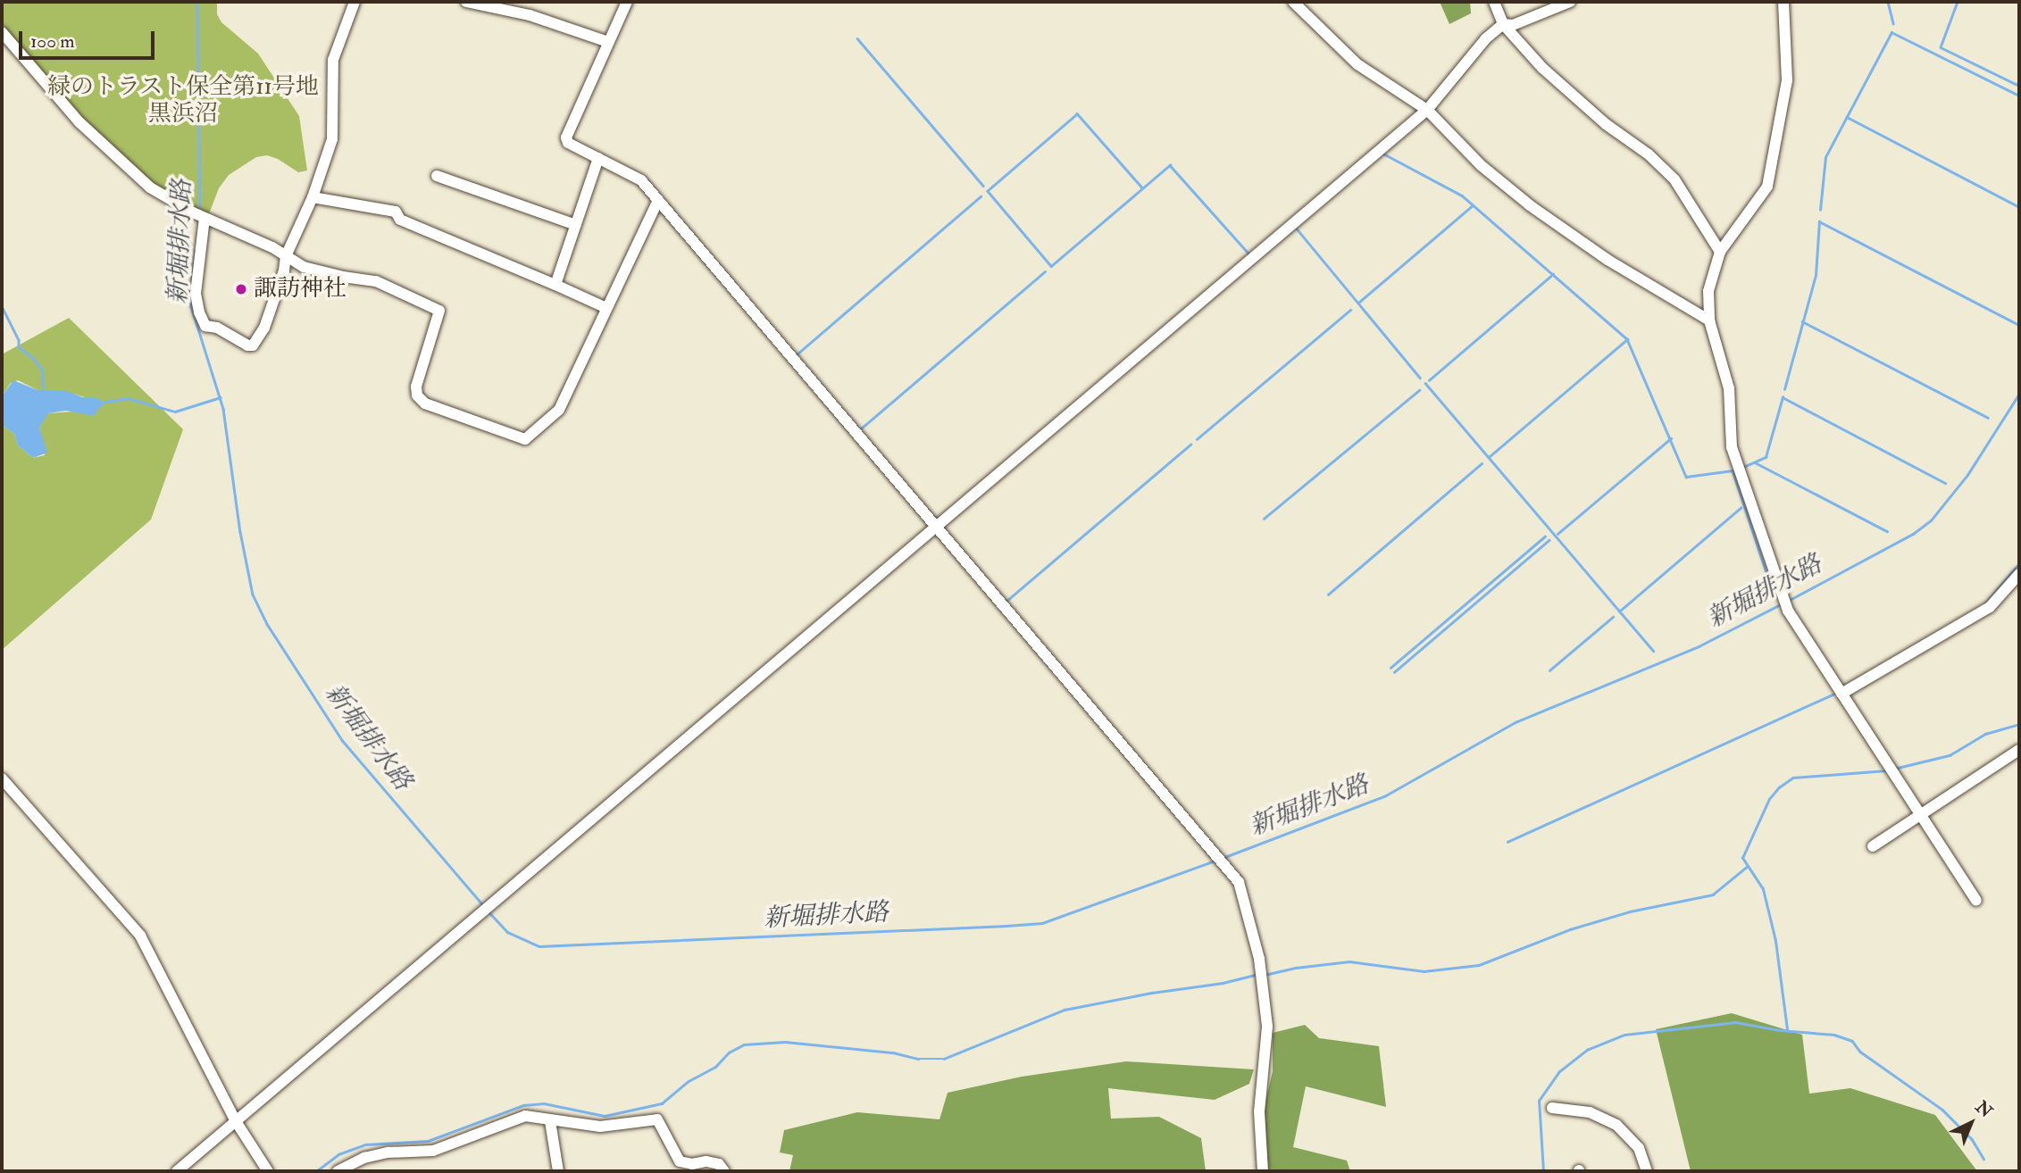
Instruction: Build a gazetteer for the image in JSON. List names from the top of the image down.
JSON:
{
  "water": ["新堀排水路"],
  "parks": ["緑のトラスト保全第11号地 黒浜沼"],
  "places": ["諏訪神社"],
  "scale_bar": "100 m",
  "north": "top right"
}
